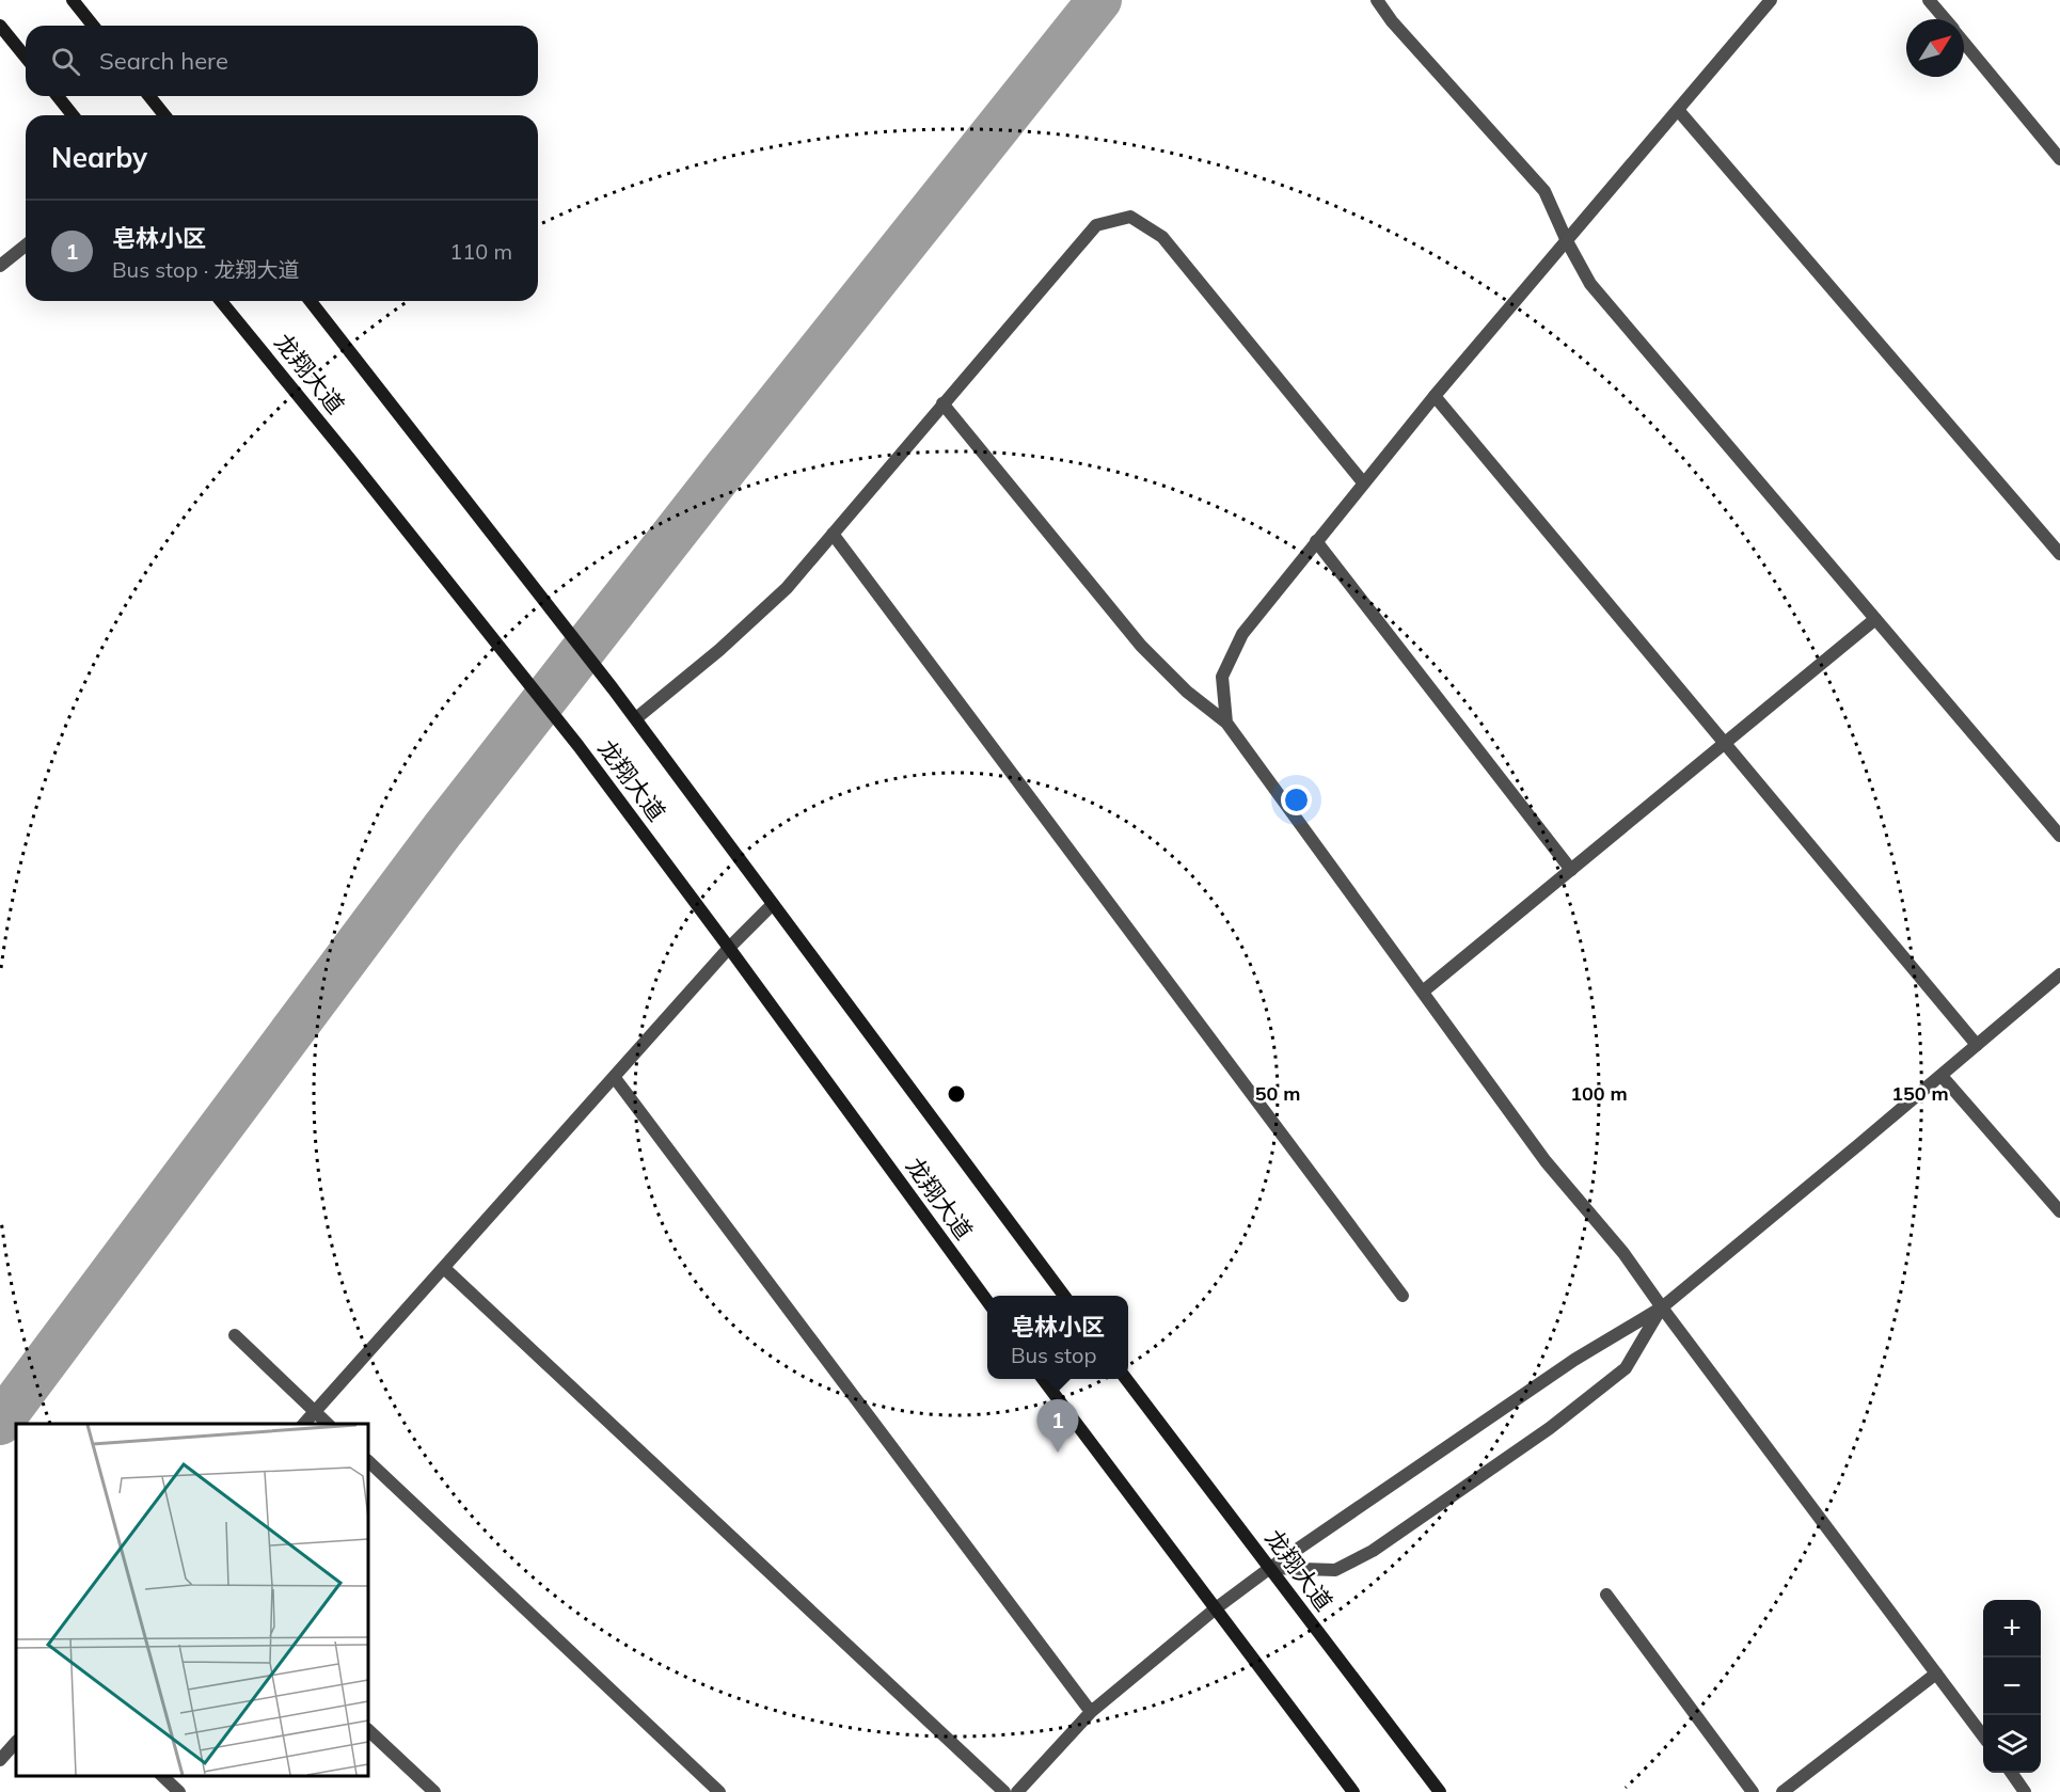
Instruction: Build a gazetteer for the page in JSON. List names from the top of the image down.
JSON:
{
  "streets": {
    "main road": ["龙翔大道"]
  },
  "north": "top right",
  "page": {
    "search": "Search here",
    "heading": "Nearby",
    "list": [
      {
        "mark": "1",
        "name": "皂林小区",
        "note": "Bus stop · 龙翔大道",
        "value": "110 m"
      }
    ],
    "popup": ["皂林小区", "Bus stop"],
    "pins": "1",
    "map_buttons": ["+", "−"]
  },
  "rings": ["50 m", "100 m", "150 m"]
}
